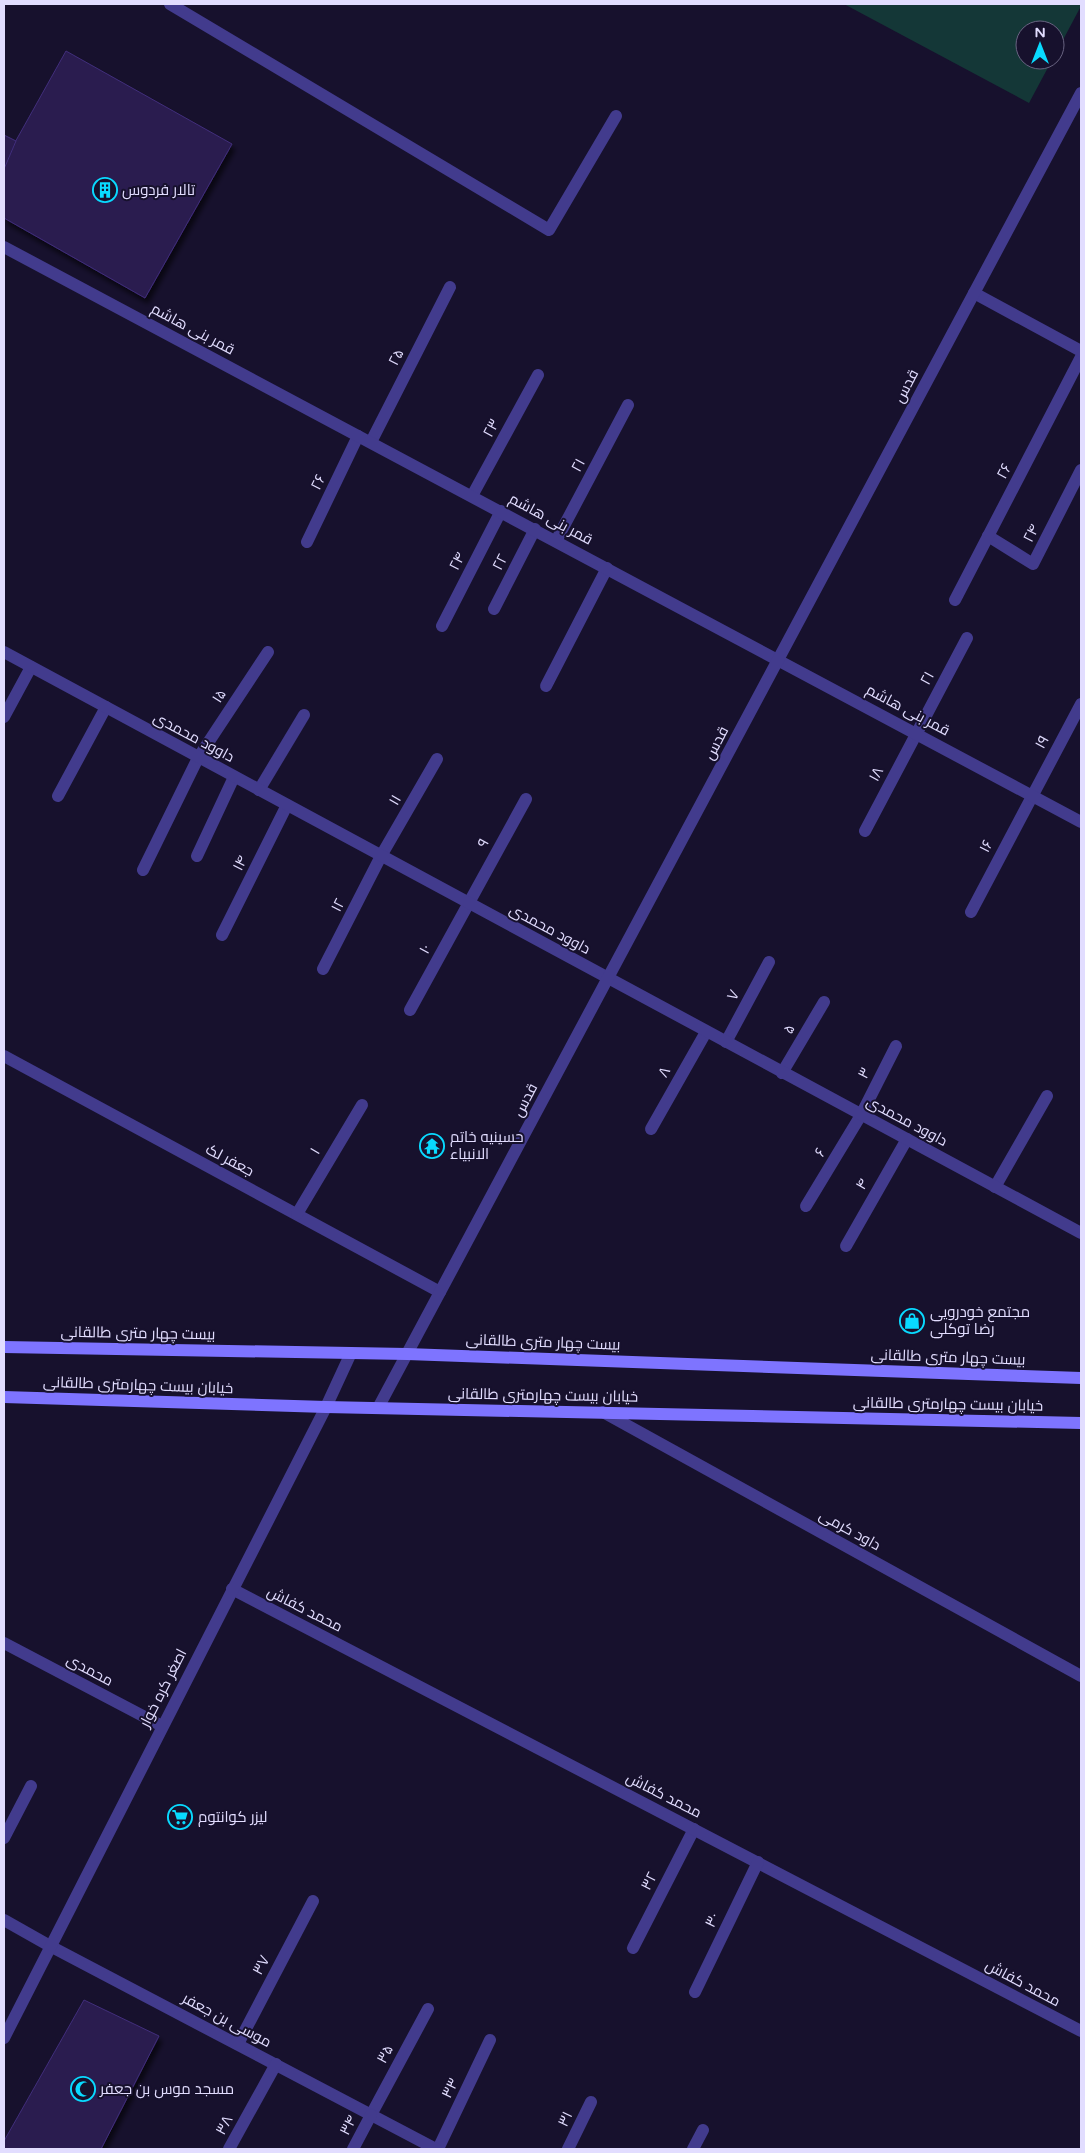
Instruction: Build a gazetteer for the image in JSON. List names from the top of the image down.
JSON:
{
  "streets": {
    "main road": ["بیست چهار متری طالقانی", "خیابان بیست چهارمتری طالقانی"],
    "street": [
      "قمر بنی هاشم",
      "۲۵",
      "قدس",
      "۲۳",
      "۲۱",
      "۲۶",
      "۲۴",
      "۲۲",
      "۱۵",
      "داوود محمدی",
      "۱۹",
      "۱۸",
      "۱۱",
      "۹",
      "۱۶",
      "۱۴",
      "۱۲",
      "۱۰",
      "۷",
      "۵",
      "۸",
      "۳",
      "۱",
      "۶",
      "جعفر لک",
      "۴",
      "داود کرمی",
      "محمد کفاش",
      "محمدی",
      "اصغر کره خوار",
      "۳۲",
      "۳۰",
      "۳۷",
      "موسی بن جعفر",
      "۳۵",
      "۳۳",
      "۳۱",
      "۳۸",
      "۳۴"
    ]
  },
  "crossings": [
    ["قمر بنی هاشم", "۲۵"],
    ["قمر بنی هاشم", "قدس"],
    ["قمر بنی هاشم", "۲۳"],
    ["قمر بنی هاشم", "۲۱"],
    ["قمر بنی هاشم", "۲۶"],
    ["قمر بنی هاشم", "۲۴"],
    ["قمر بنی هاشم", "۲۲"],
    ["قمر بنی هاشم", "۱۹"],
    ["قمر بنی هاشم", "۱۸"],
    ["قمر بنی هاشم", "۱۶"],
    ["قدس", "داوود محمدی"],
    ["قدس", "جعفر لک"],
    ["قدس", "بیست چهار متری طالقانی"],
    ["قدس", "خیابان بیست چهارمتری طالقانی"],
    ["۲۱", "۱۸"],
    ["۲۶", "۲۴"],
    ["۱۵", "داوود محمدی"],
    ["داوود محمدی", "۱۱"],
    ["داوود محمدی", "۹"],
    ["داوود محمدی", "۱۴"],
    ["داوود محمدی", "۱۲"],
    ["داوود محمدی", "۱۰"],
    ["داوود محمدی", "۷"],
    ["داوود محمدی", "۵"],
    ["داوود محمدی", "۸"],
    ["داوود محمدی", "۳"],
    ["داوود محمدی", "۶"],
    ["داوود محمدی", "۴"],
    ["۱۹", "۱۶"],
    ["۱۱", "۱۲"],
    ["۹", "۱۰"],
    ["۳", "۶"],
    ["۱", "جعفر لک"],
    ["بیست چهار متری طالقانی", "اصغر کره خوار"],
    ["خیابان بیست چهارمتری طالقانی", "داود کرمی"],
    ["خیابان بیست چهارمتری طالقانی", "اصغر کره خوار"],
    ["محمد کفاش", "اصغر کره خوار"],
    ["محمد کفاش", "۳۲"],
    ["محمد کفاش", "۳۰"],
    ["محمدی", "اصغر کره خوار"],
    ["اصغر کره خوار", "موسی بن جعفر"],
    ["۳۷", "موسی بن جعفر"],
    ["موسی بن جعفر", "۳۵"],
    ["موسی بن جعفر", "۳۳"],
    ["موسی بن جعفر", "۳۸"],
    ["موسی بن جعفر", "۳۴"],
    ["۳۵", "۳۴"]
  ],
  "places": {
    "building": ["تالار فردوس"],
    "temple": ["حسینیه خاتم الانبیاء"],
    "shop": ["مجتمع خودرویی رضا توکلی"],
    "supermarket": ["لیزر کوانتوم"],
    "mosque": ["مسجد موس بن جعفر"]
  },
  "north": "top"
}
